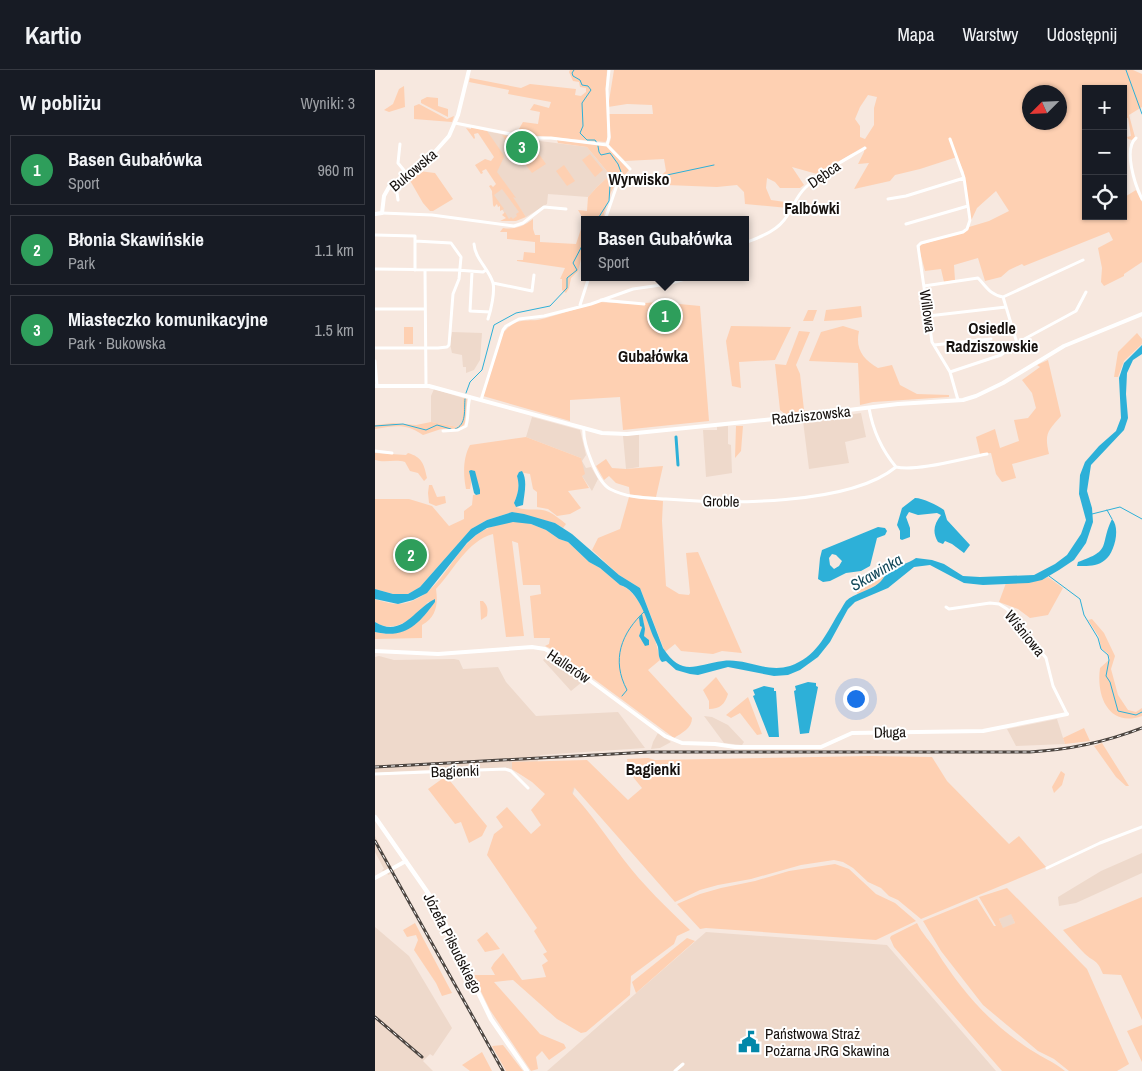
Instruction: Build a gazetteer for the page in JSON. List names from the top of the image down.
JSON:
{
  "streets": {
    "main road": ["Józefa Piłsudskiego"],
    "street": [
      "Bukowska",
      "Dębca",
      "Willowa",
      "Radziszowska",
      "Groble",
      "Wiśniowa",
      "Hallerów",
      "Długa",
      "Bagienki"
    ]
  },
  "crossings": [
    ["Willowa", "Radziszowska"],
    ["Radziszowska", "Groble"],
    ["Wiśniowa", "Długa"],
    ["Hallerów", "Długa"]
  ],
  "districts": [
    "Wyrwisko",
    "Falbówki",
    "Osiedle Radziszowskie",
    "Gubałówka",
    "Bagienki"
  ],
  "water": ["Skawinka"],
  "places": {
    "public building": ["Państwowa Straż Pożarna JRG Skawina"]
  },
  "north": "bottom left",
  "page": {
    "header": "Kartio",
    "nav": ["Mapa", "Warstwy", "Udostępnij"],
    "heading": ["W pobliżu", "Wyniki: 3"],
    "map_buttons": ["+", "−"],
    "pins": ["3", "1", "2"],
    "list": [
      {
        "mark": "1",
        "name": "Basen Gubałówka",
        "note": "Sport",
        "value": "960 m"
      },
      {
        "mark": "2",
        "name": "Błonia Skawińskie",
        "note": "Park",
        "value": "1.1 km"
      },
      {
        "mark": "3",
        "name": "Miasteczko komunikacyjne",
        "note": "Park · Bukowska",
        "value": "1.5 km"
      }
    ],
    "popup": ["Basen Gubałówka", "Sport"]
  }
}
